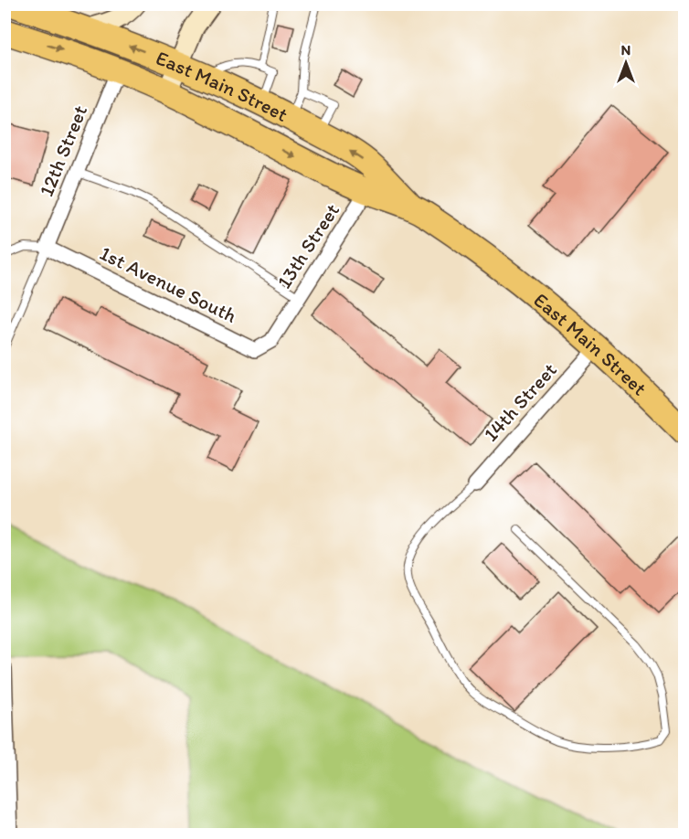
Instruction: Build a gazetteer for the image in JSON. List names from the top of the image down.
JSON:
{
  "streets": {
    "highway": ["East Main Street"],
    "street": [
      "12th Street",
      "13th Street",
      "1st Avenue South",
      "14th Street"
    ]
  },
  "crossings": [
    ["East Main Street", "12th Street"],
    ["East Main Street", "13th Street"],
    ["East Main Street", "14th Street"],
    ["12th Street", "1st Avenue South"],
    ["13th Street", "1st Avenue South"]
  ],
  "north": "top"
}
